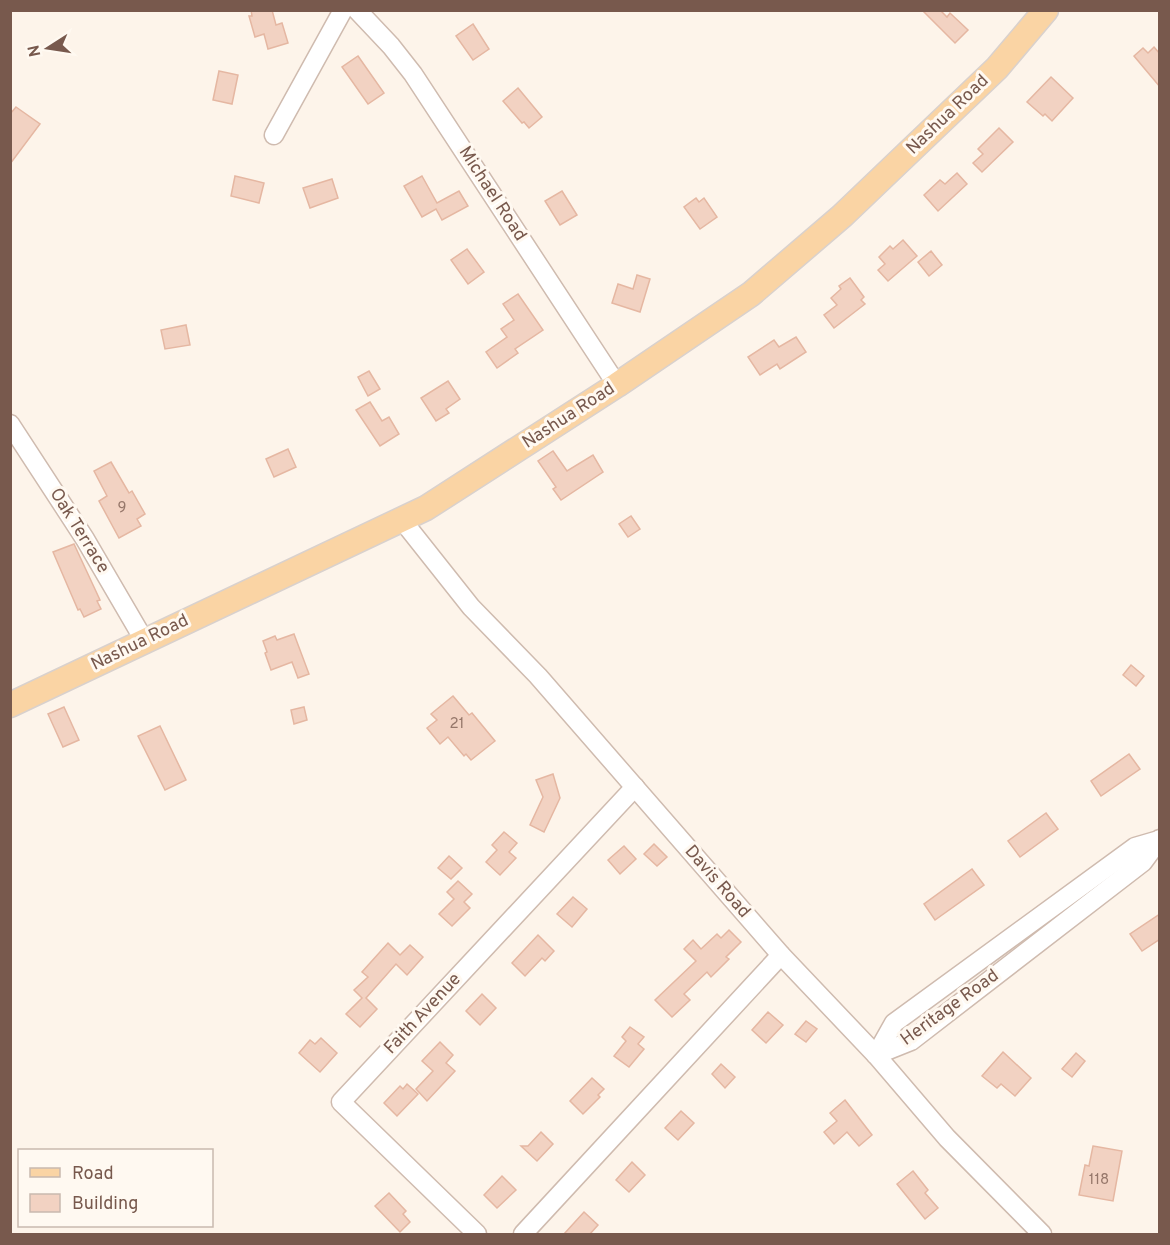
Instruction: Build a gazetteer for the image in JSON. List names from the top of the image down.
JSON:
{
  "streets": {
    "main road": ["Nashua Road"],
    "street": [
      "Michael Road",
      "Oak Terrace",
      "Davis Road",
      "Heritage Road",
      "Faith Avenue"
    ]
  },
  "crossings": [
    ["Nashua Road", "Michael Road"],
    ["Nashua Road", "Oak Terrace"],
    ["Nashua Road", "Davis Road"],
    ["Davis Road", "Heritage Road"],
    ["Davis Road", "Faith Avenue"]
  ],
  "house_numbers": ["9", "21", "118"],
  "legend": ["Road", "Building"],
  "north": "left"
}
